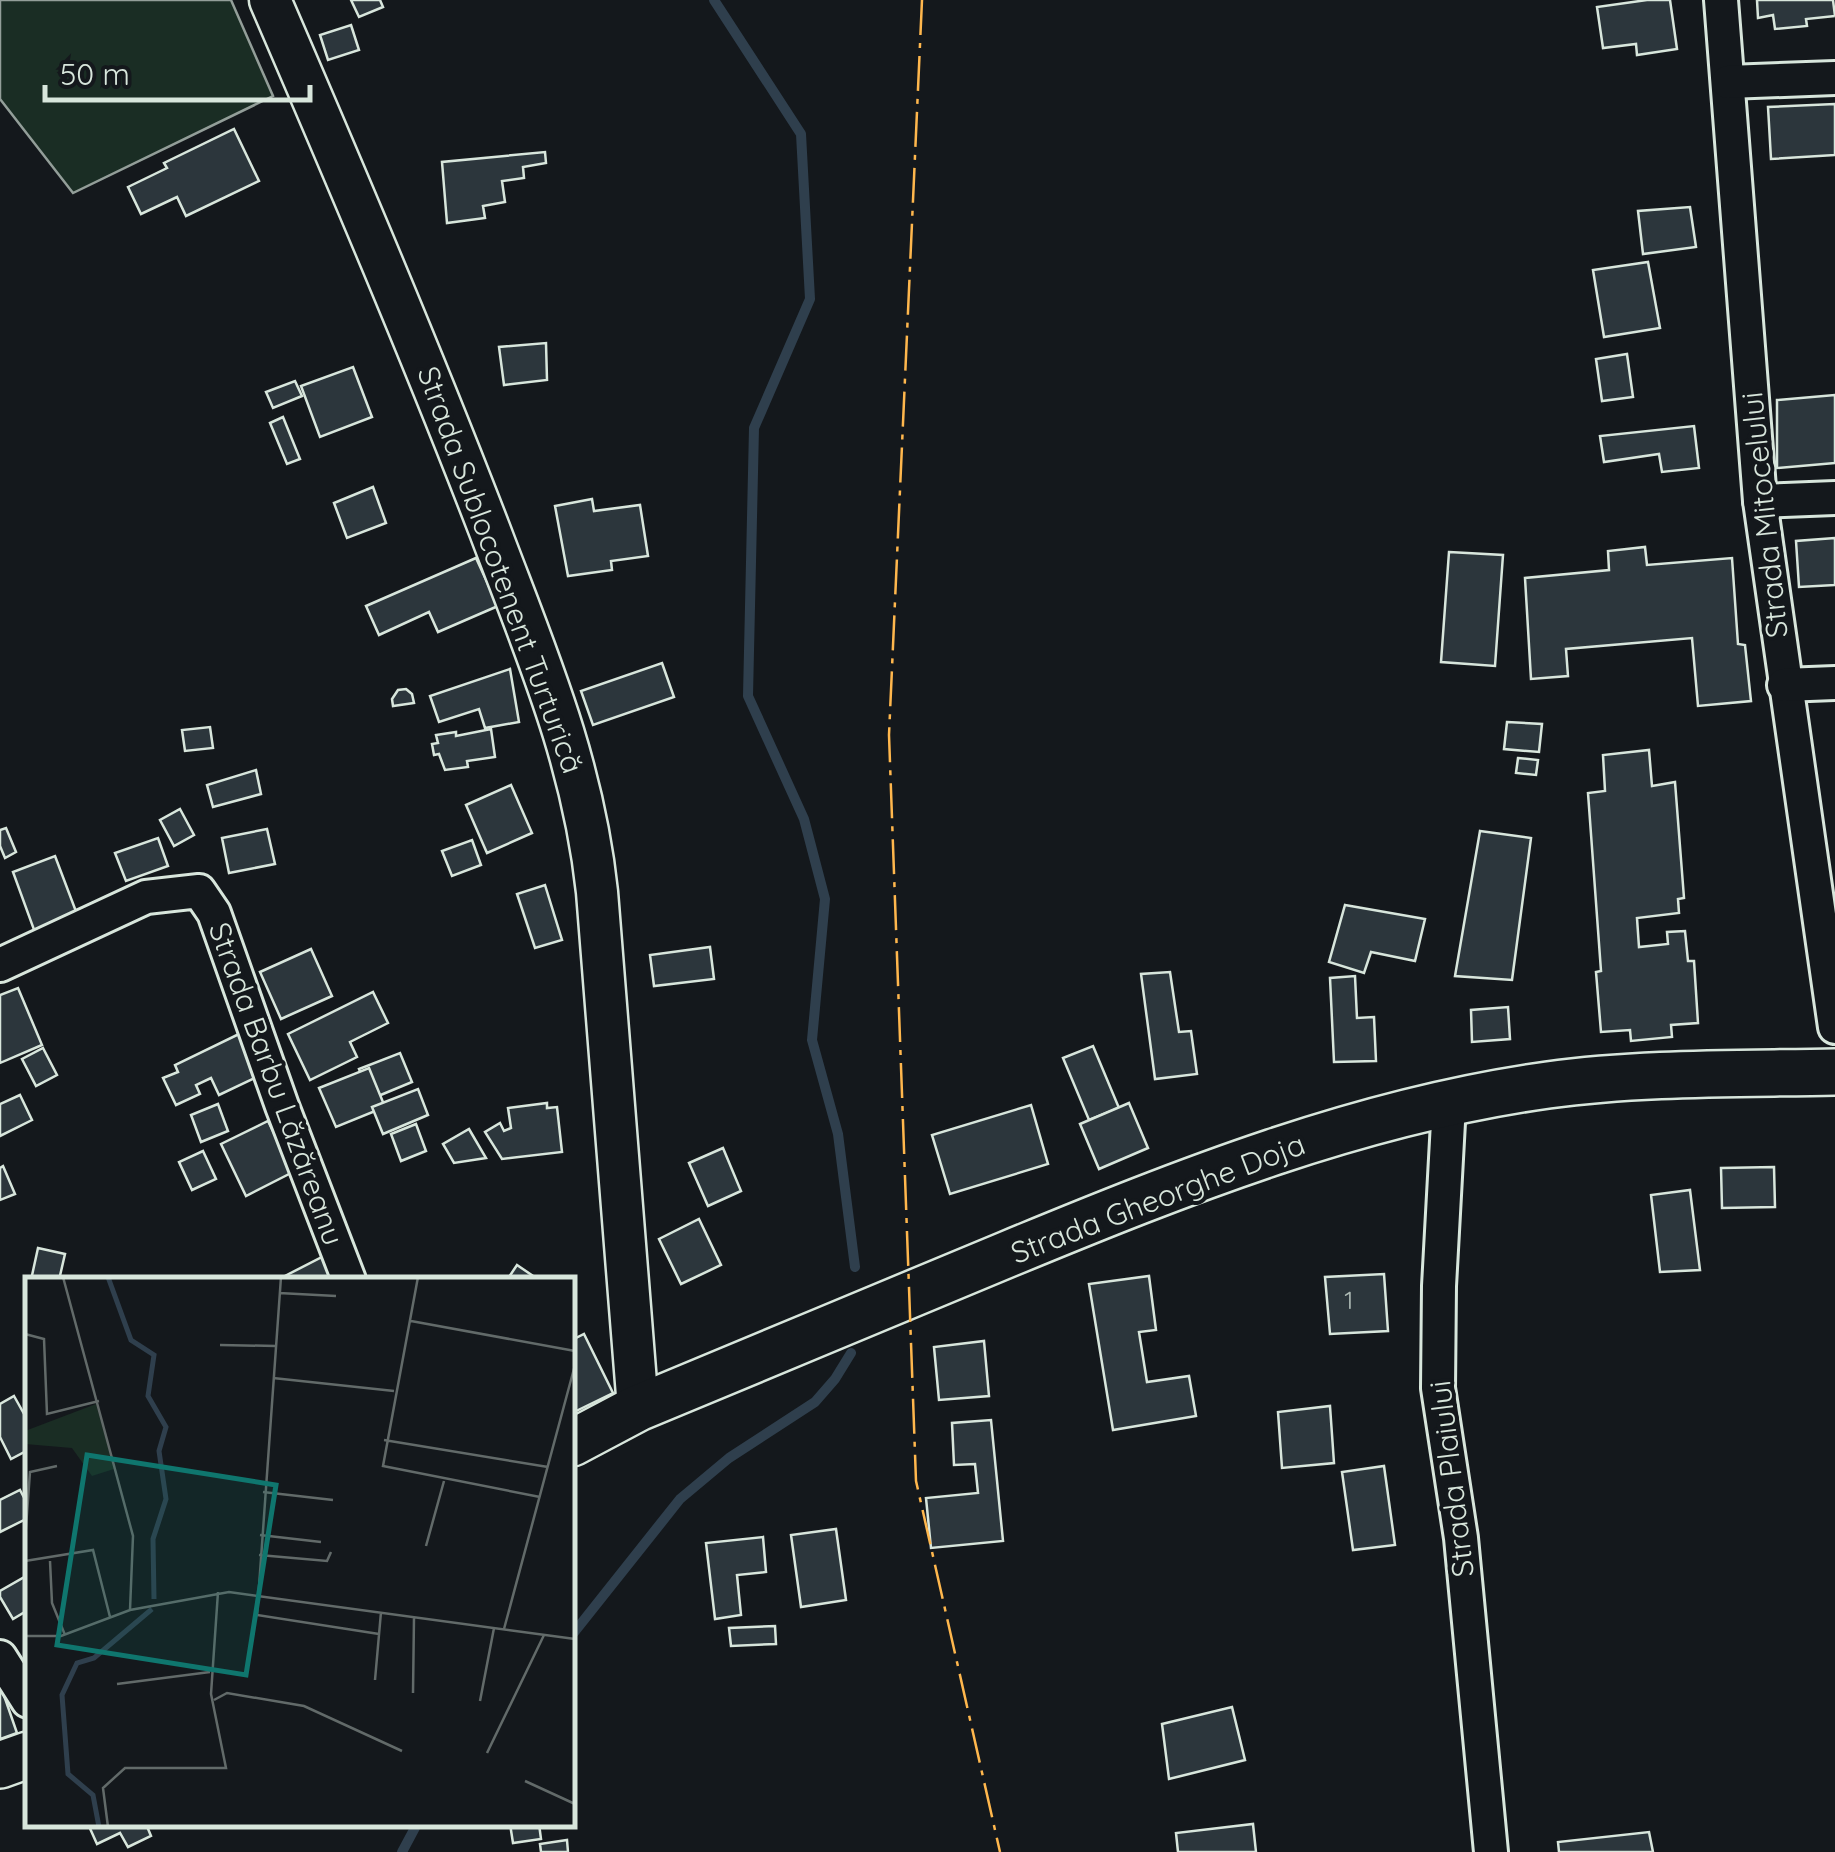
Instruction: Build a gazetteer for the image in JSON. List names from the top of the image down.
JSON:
{
  "streets": {
    "main road": ["Strada Gheorghe Doja"],
    "street": [
      "Strada Mitocelului",
      "Strada Sublocotenent Turturică",
      "Strada Barbu Lăzăreanu",
      "Strada Plaiului"
    ]
  },
  "crossings": [
    ["Strada Sublocotenent Turturică", "Strada Gheorghe Doja"],
    ["Strada Gheorghe Doja", "Strada Plaiului"]
  ],
  "house_numbers": ["1"],
  "scale_bar": "50 m"
}
